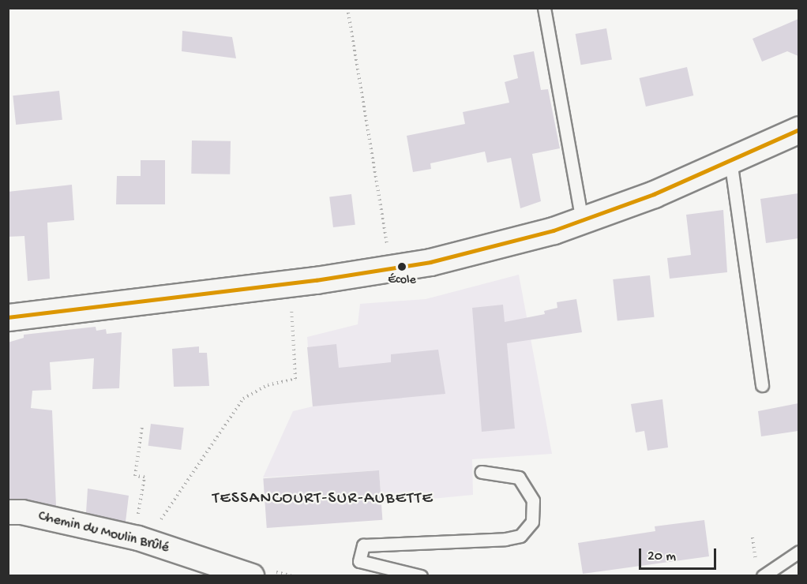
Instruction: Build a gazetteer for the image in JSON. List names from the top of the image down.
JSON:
{
  "streets": {
    "street": ["Chemin du Moulin Brûlé"]
  },
  "districts": ["TESSANCOURT-SUR-AUBETTE"],
  "places": ["École"],
  "scale_bar": "20 m"
}
